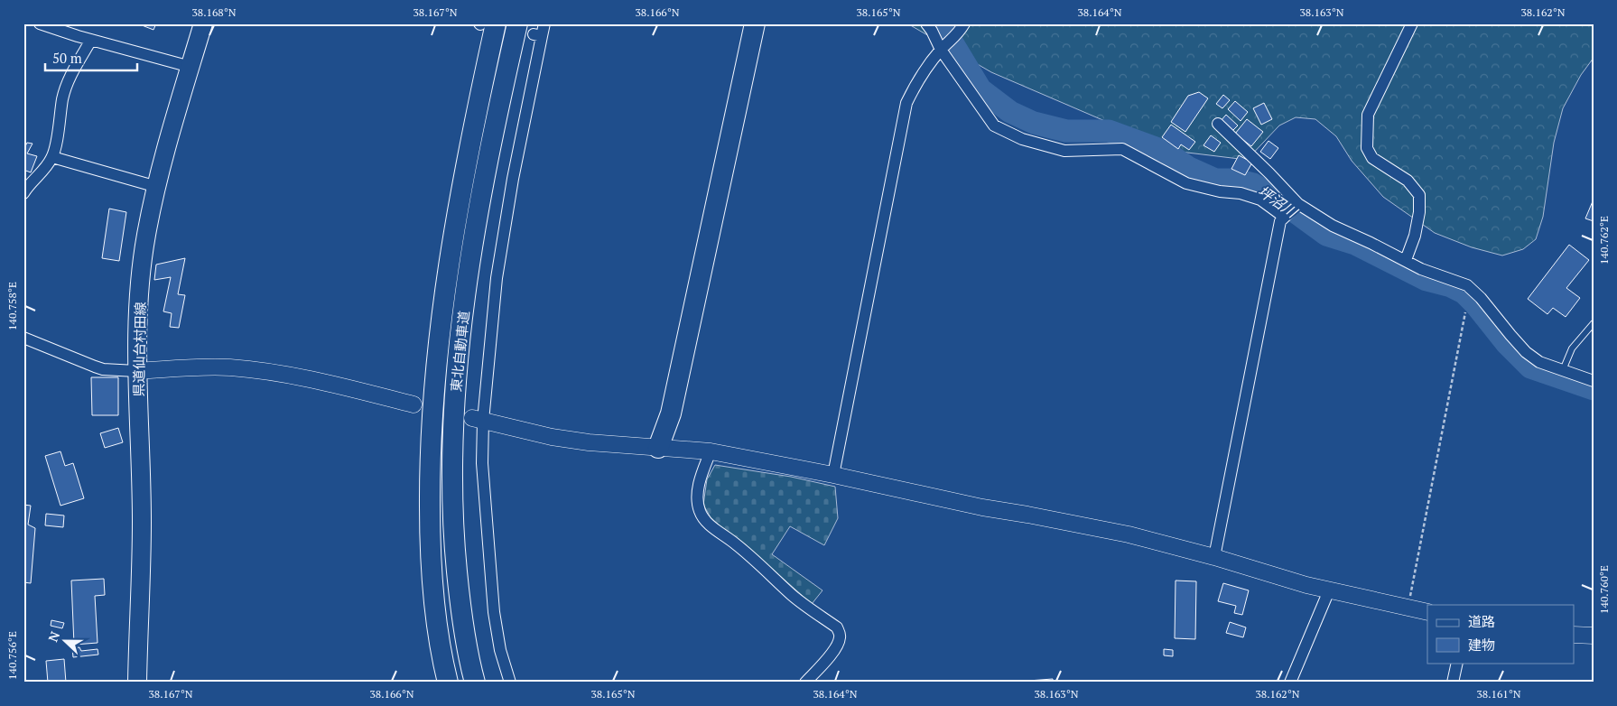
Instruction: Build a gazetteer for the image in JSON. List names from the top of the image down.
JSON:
{
  "streets": {
    "highway": ["東北自動車道"],
    "main road": ["県道仙台村田線"]
  },
  "water": ["坪沼川"],
  "legend": ["道路", "建物"],
  "scale_bar": "50 m",
  "north": "left",
  "coordinates": [
    "38.168°N",
    "38.167°N",
    "38.166°N",
    "38.165°N",
    "38.164°N",
    "38.163°N",
    "38.162°N",
    "140.762°E",
    "140.758°E",
    "140.760°E",
    "140.756°E",
    "38.161°N"
  ]
}
